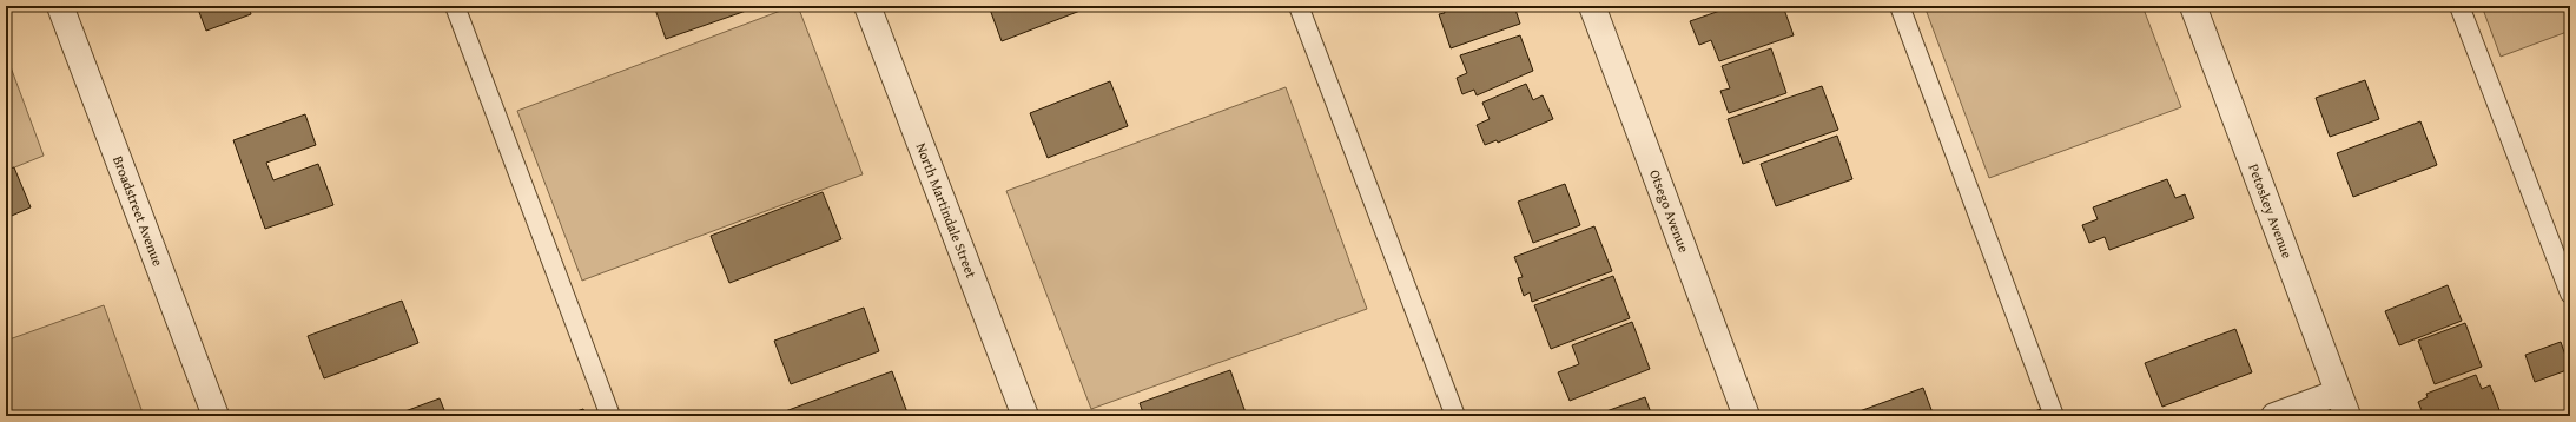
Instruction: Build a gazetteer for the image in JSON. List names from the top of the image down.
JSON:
{
  "streets": {
    "street": [
      "Broadstreet Avenue",
      "North Martindale Street",
      "Otsego Avenue",
      "Petoskey Avenue"
    ]
  }
}
